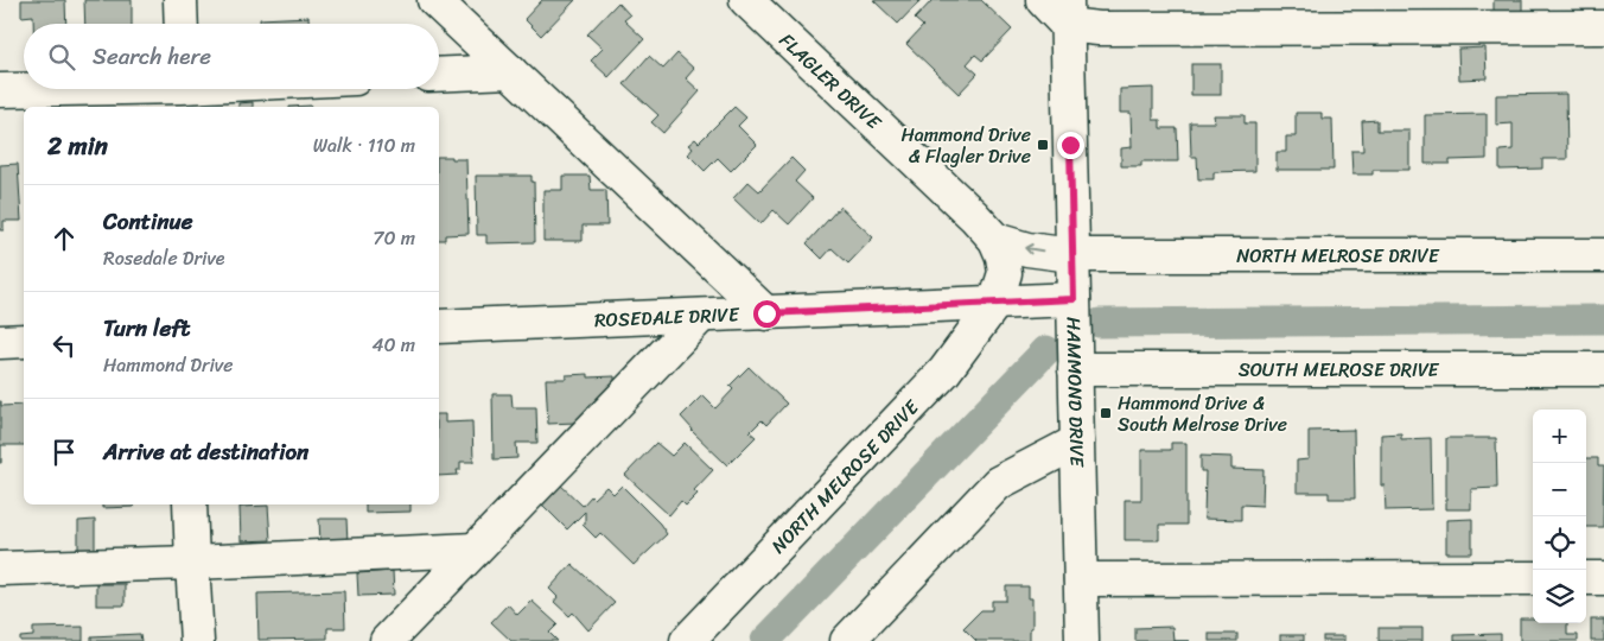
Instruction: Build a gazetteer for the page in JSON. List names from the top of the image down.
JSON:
{
  "streets": {
    "street": [
      "FLAGLER DRIVE",
      "NORTH MELROSE DRIVE",
      "ROSEDALE DRIVE",
      "SOUTH MELROSE DRIVE",
      "HAMMOND DRIVE"
    ]
  },
  "crossings": [
    ["FLAGLER DRIVE", "NORTH MELROSE DRIVE"],
    ["FLAGLER DRIVE", "ROSEDALE DRIVE"],
    ["NORTH MELROSE DRIVE", "ROSEDALE DRIVE"],
    ["NORTH MELROSE DRIVE", "HAMMOND DRIVE"],
    ["ROSEDALE DRIVE", "HAMMOND DRIVE"],
    ["SOUTH MELROSE DRIVE", "HAMMOND DRIVE"]
  ],
  "places": {
    "transit": ["Hammond Drive & Flagler Drive", "Hammond Drive & South Melrose Drive"]
  },
  "page": {
    "search": "Search here",
    "heading": ["2 min", "Walk · 110 m"],
    "list": [
      ["Continue", "Rosedale Drive", "70 m"],
      ["Turn left", "Hammond Drive", "40 m"],
      "Arrive at destination"
    ],
    "map_buttons": ["+", "−"]
  }
}
